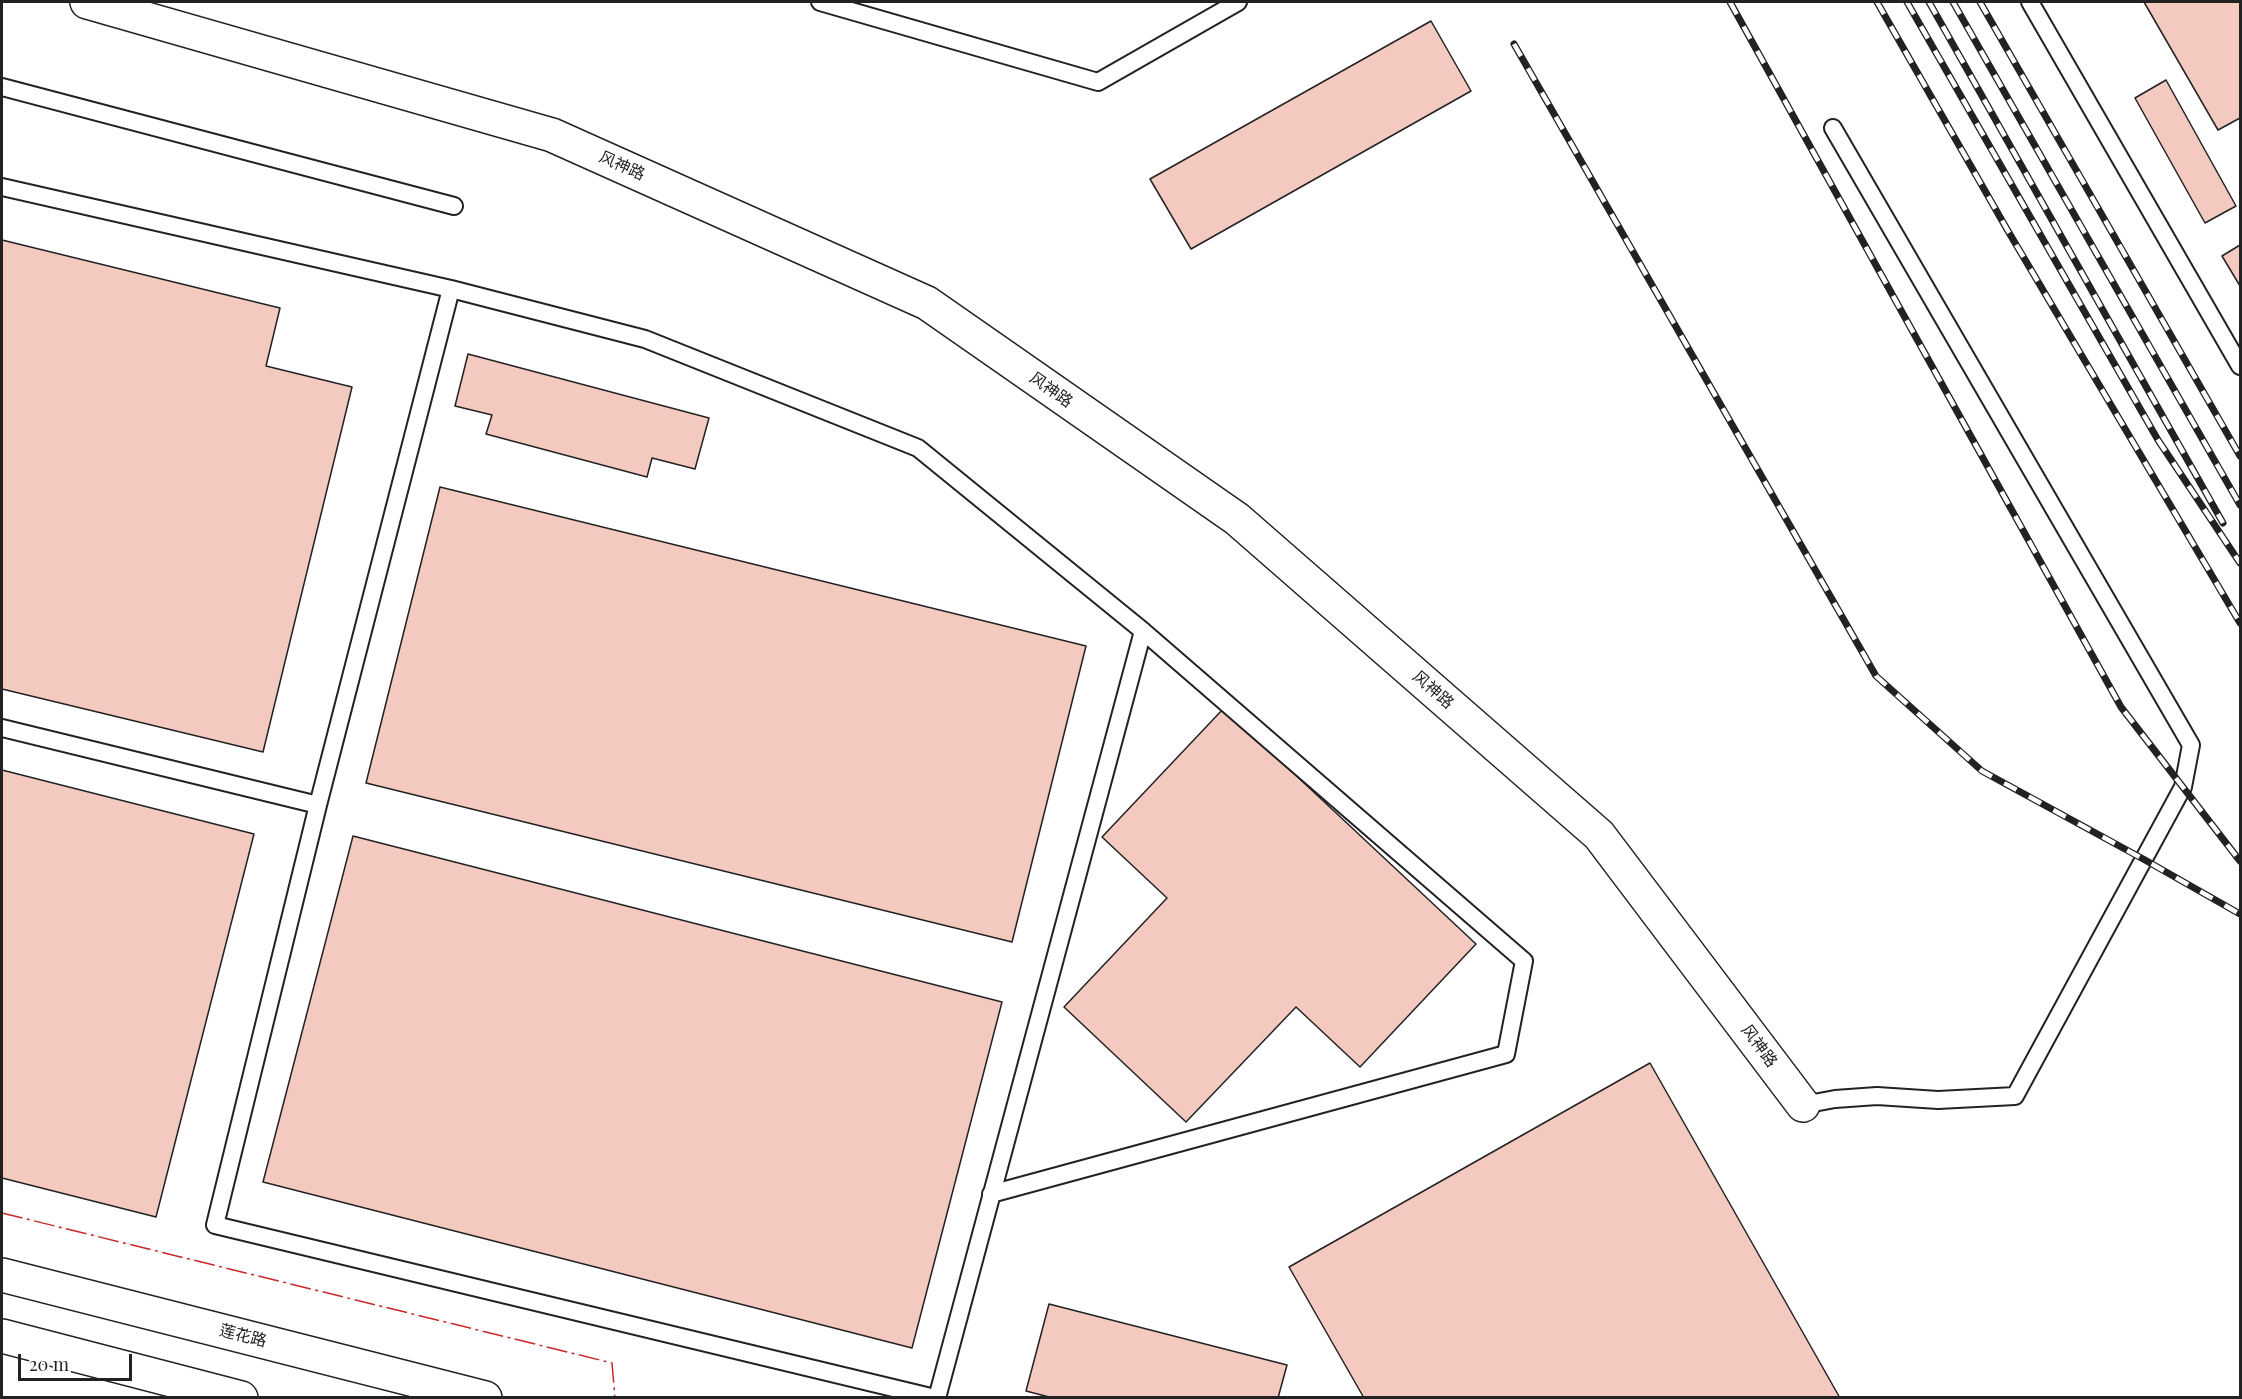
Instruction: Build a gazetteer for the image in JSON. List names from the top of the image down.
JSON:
{
  "streets": {
    "street": ["风神路", "莲花路"]
  },
  "scale_bar": "20 m"
}
